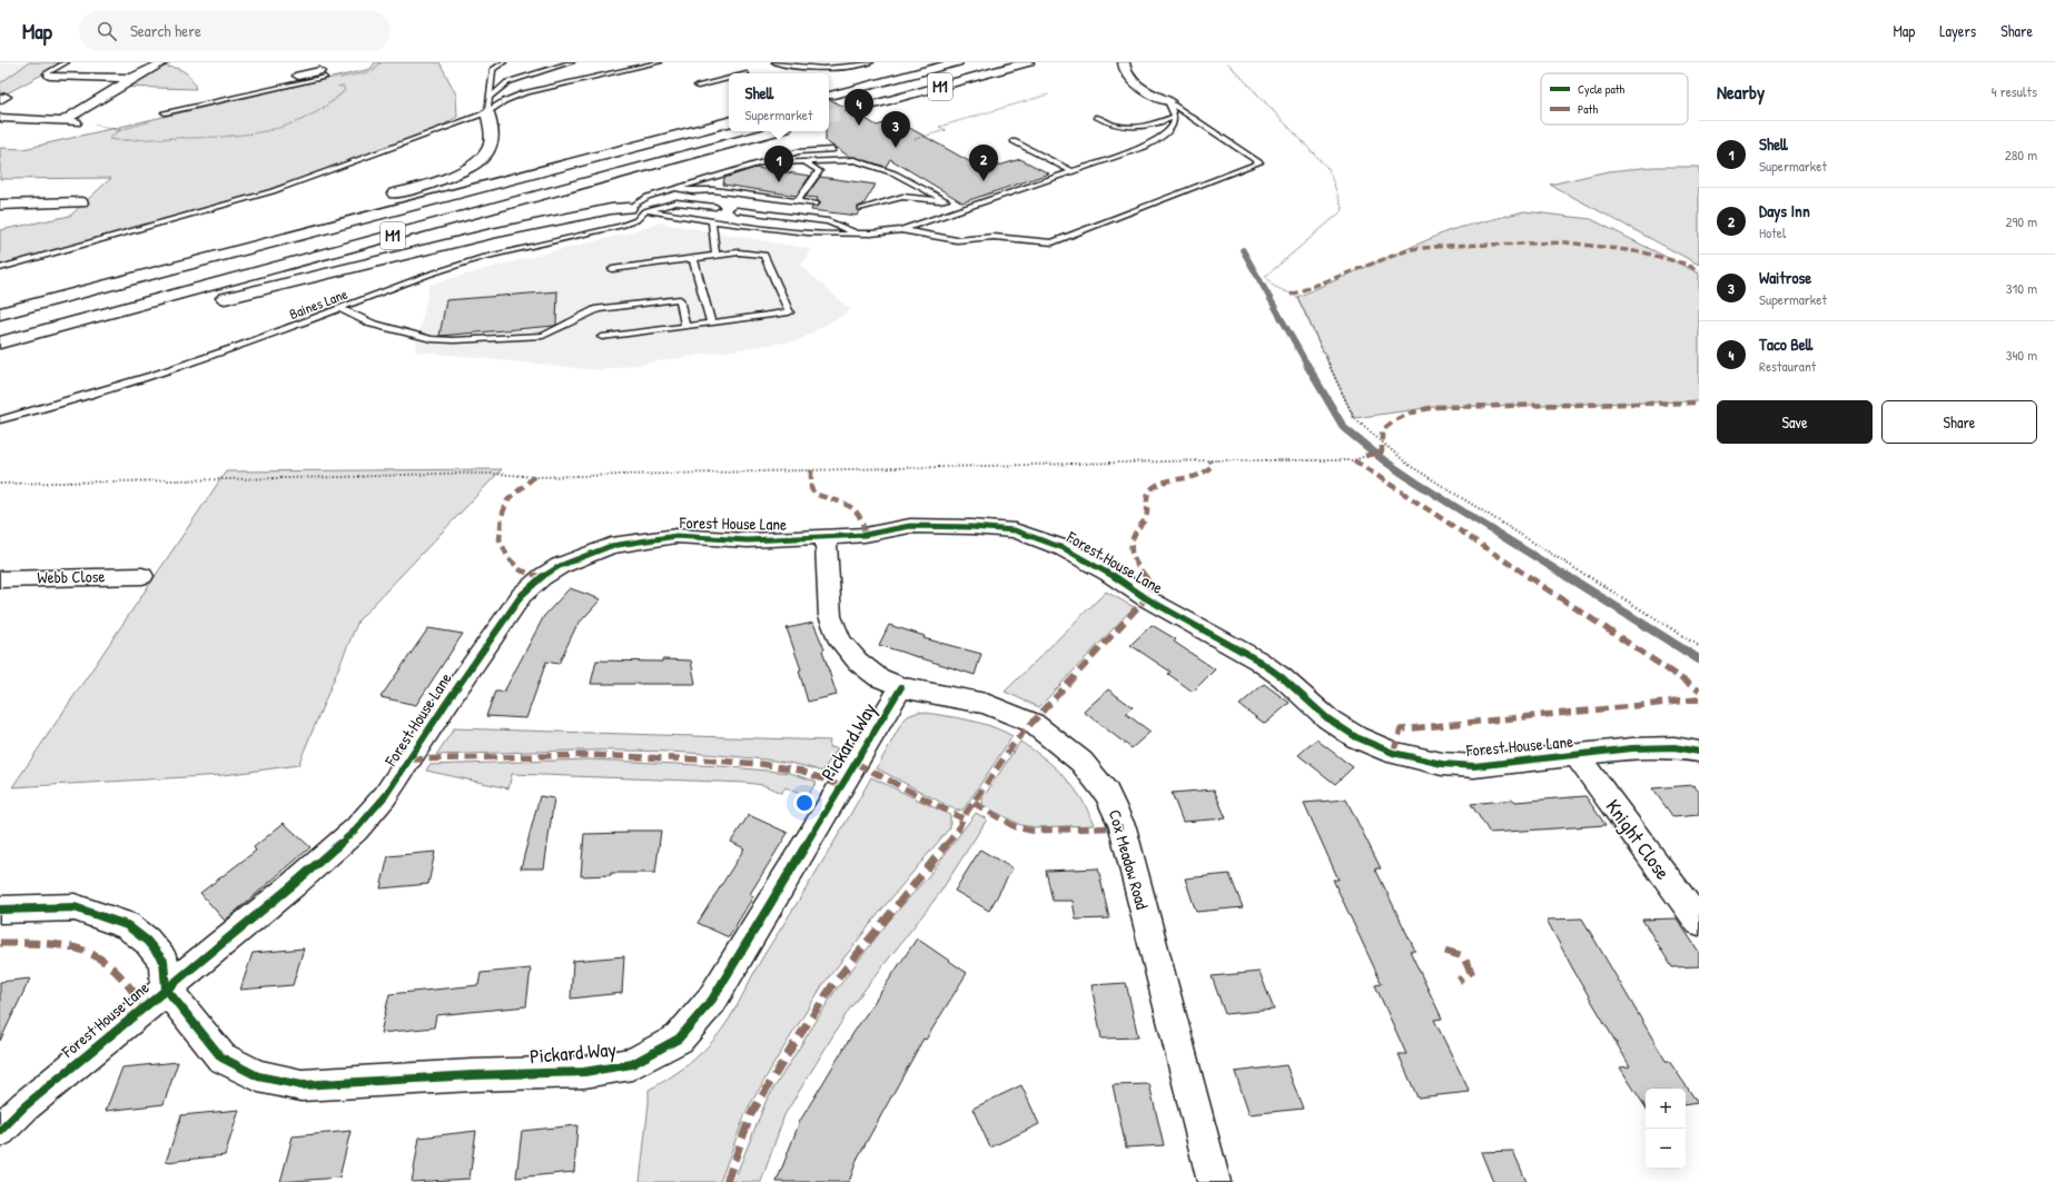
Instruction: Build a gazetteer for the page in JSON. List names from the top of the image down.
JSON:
{
  "streets": {
    "highway": ["M1"],
    "street": [
      "Forest House Lane",
      "Webb Close",
      "Pickard Way",
      "Knight Close",
      "Cox Meadow Road"
    ],
    "lane": ["Baines Lane"]
  },
  "crossings": [
    ["Forest House Lane", "Pickard Way"],
    ["Forest House Lane", "Knight Close"],
    ["Forest House Lane", "Cox Meadow Road"],
    ["Pickard Way", "Cox Meadow Road"]
  ],
  "legend": ["Cycle path", "Path"],
  "page": {
    "header": "Map",
    "search": "Search here",
    "nav": ["Map", "Layers", "Share"],
    "heading": ["Nearby", "4 results"],
    "popup": ["Shell", "Supermarket"],
    "pins": [
      "4",
      "3",
      "2",
      "1"
    ],
    "list": [
      {
        "mark": "1",
        "name": "Shell",
        "note": "Supermarket",
        "value": "280 m"
      },
      {
        "mark": "2",
        "name": "Days Inn",
        "note": "Hotel",
        "value": "290 m"
      },
      {
        "mark": "3",
        "name": "Waitrose",
        "note": "Supermarket",
        "value": "310 m"
      },
      {
        "mark": "4",
        "name": "Taco Bell",
        "note": "Restaurant",
        "value": "340 m"
      }
    ],
    "buttons": ["Save", "Share"],
    "map_buttons": ["+", "−"]
  }
}
